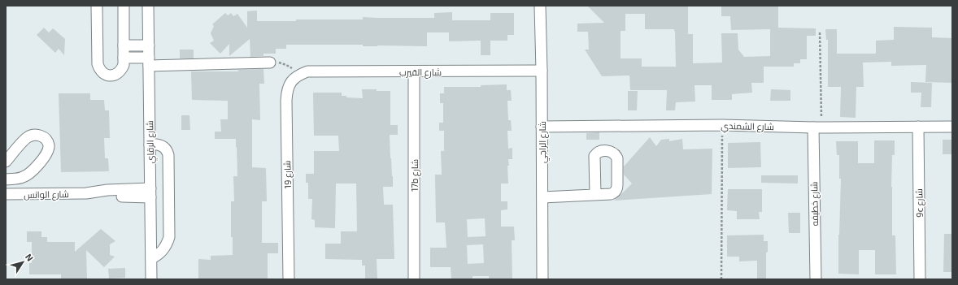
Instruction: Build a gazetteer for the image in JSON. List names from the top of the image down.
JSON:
{
  "streets": {
    "street": [
      "شارع القيرب",
      "شارع الشمندي",
      "شارع الرقاي",
      "شارع الراجي",
      "شارع 19",
      "17b شارع",
      "شارع الوانس",
      "9c شارع",
      "شارع خطيفه"
    ]
  },
  "crossings": [
    ["شارع القيرب", "شارع الراجي"],
    ["شارع القيرب", "شارع 19"],
    ["شارع القيرب", "17b شارع"],
    ["شارع الشمندي", "شارع الراجي"],
    ["شارع الشمندي", "9c شارع"],
    ["شارع الشمندي", "شارع خطيفه"],
    ["شارع الرقاي", "شارع الوانس"]
  ],
  "north": "top right"
}
